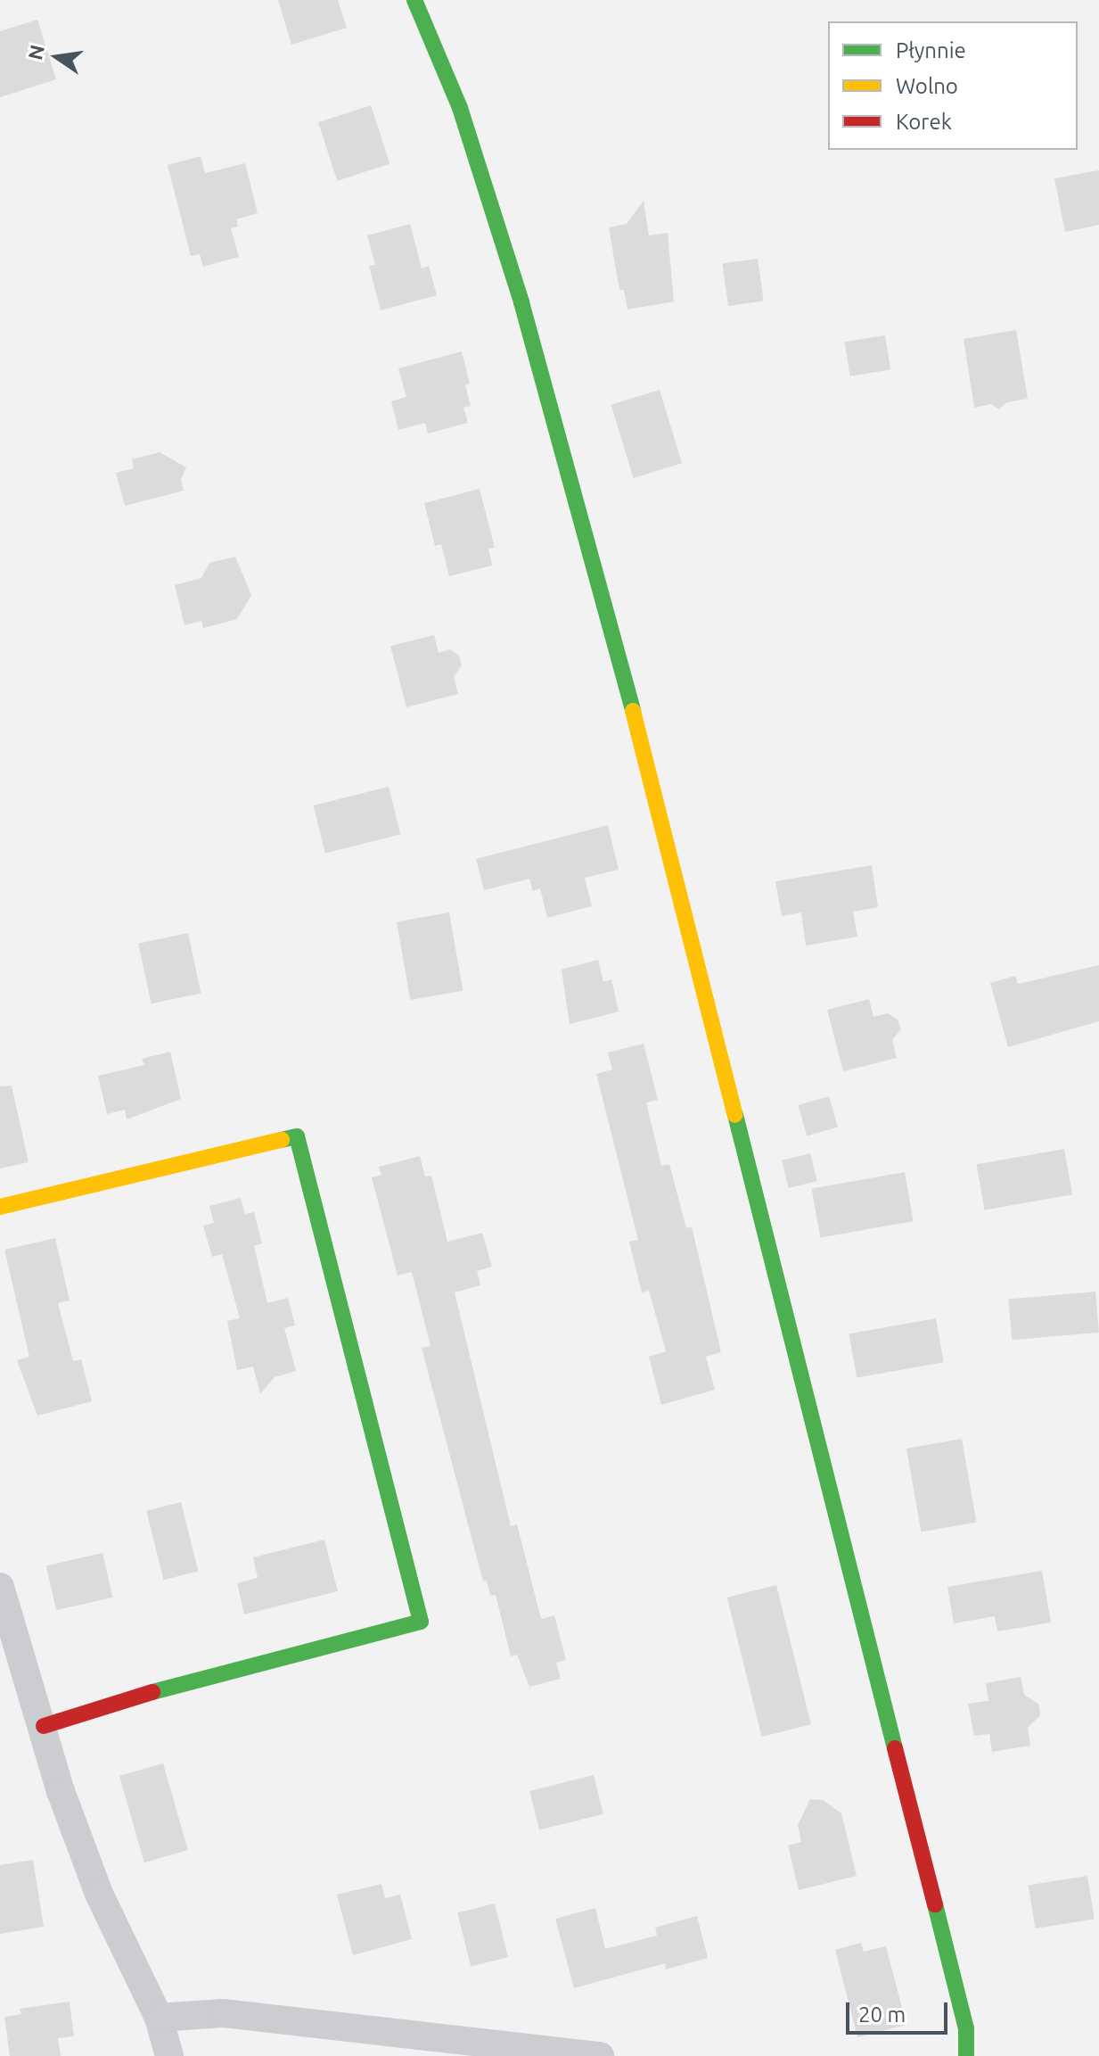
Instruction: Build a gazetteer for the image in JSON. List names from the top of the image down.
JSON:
{
  "legend": ["Płynnie", "Wolno", "Korek"],
  "scale_bar": "20 m",
  "north": "left"
}
